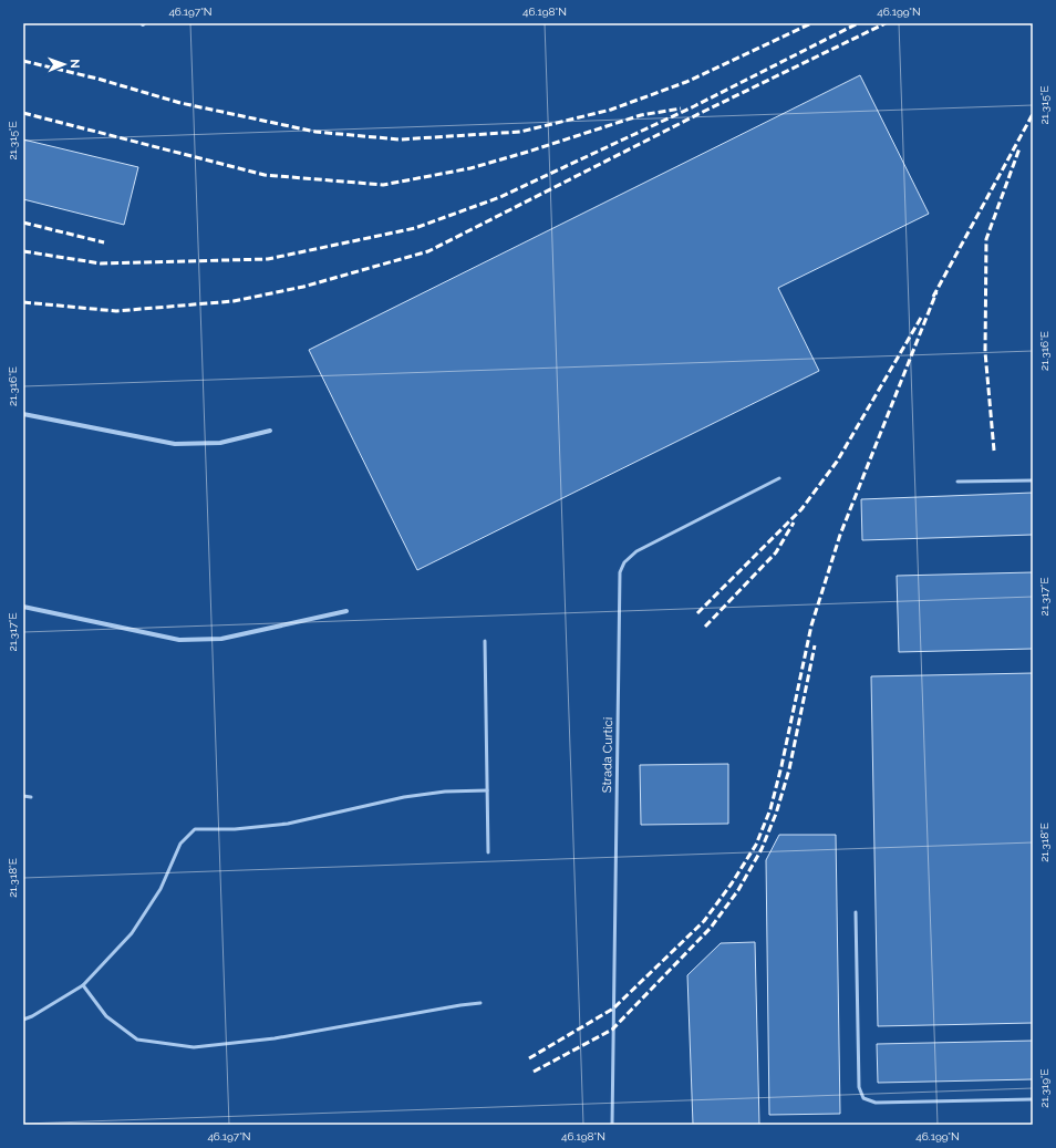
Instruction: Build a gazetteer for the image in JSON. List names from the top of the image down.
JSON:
{
  "streets": {
    "lane": ["Strada Curtici"]
  },
  "north": "right",
  "coordinates": [
    "46.197°N",
    "46.198°N",
    "46.199°N",
    "21.315°E",
    "21.316°E",
    "21.317°E",
    "21.318°E",
    "21.319°E"
  ]
}
